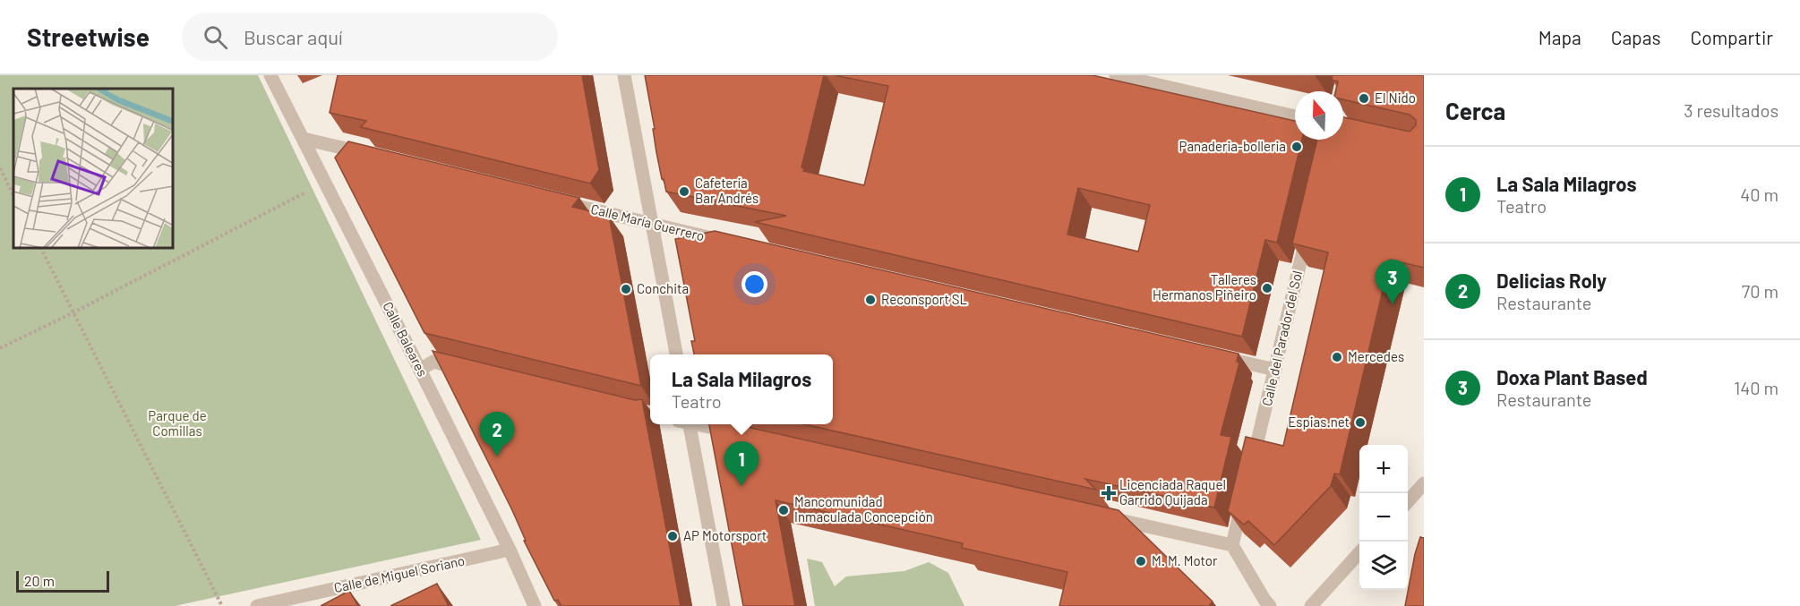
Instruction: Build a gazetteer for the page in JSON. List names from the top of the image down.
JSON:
{
  "streets": {
    "street": [
      "Calle María Guerrero",
      "Calle del Parador del Sol",
      "Calle Baleares",
      "Calle de Miguel Soriano"
    ]
  },
  "crossings": [
    ["Calle Baleares", "Calle de Miguel Soriano"]
  ],
  "parks": ["Parque de Comillas"],
  "places": {
    "other": [
      "El Nido",
      "Panaderia-bolleria",
      "Cafetería Bar Andrés",
      "Talleres Hermanos Piñeiro",
      "Conchita",
      "Reconsport SL",
      "Mercedes",
      "Espias.net",
      "Mancomunidad Inmaculada Concepción",
      "AP Motorsport",
      "M. M. Motor"
    ],
    "health": ["Licenciada Raquel Garrido Quijada"]
  },
  "scale_bar": "20 m",
  "north": "top",
  "page": {
    "header": "Streetwise",
    "search": "Buscar aquí",
    "nav": ["Mapa", "Capas", "Compartir"],
    "heading": ["Cerca", "3 resultados"],
    "list": [
      {
        "mark": "1",
        "name": "La Sala Milagros",
        "note": "Teatro",
        "value": "40 m"
      },
      {
        "mark": "2",
        "name": "Delicias Roly",
        "note": "Restaurante",
        "value": "70 m"
      },
      {
        "mark": "3",
        "name": "Doxa Plant Based",
        "note": "Restaurante",
        "value": "140 m"
      }
    ],
    "pins": ["3", "2", "1"],
    "popup": ["La Sala Milagros", "Teatro"],
    "map_buttons": ["+", "−"],
    "scale": "20 m"
  }
}
